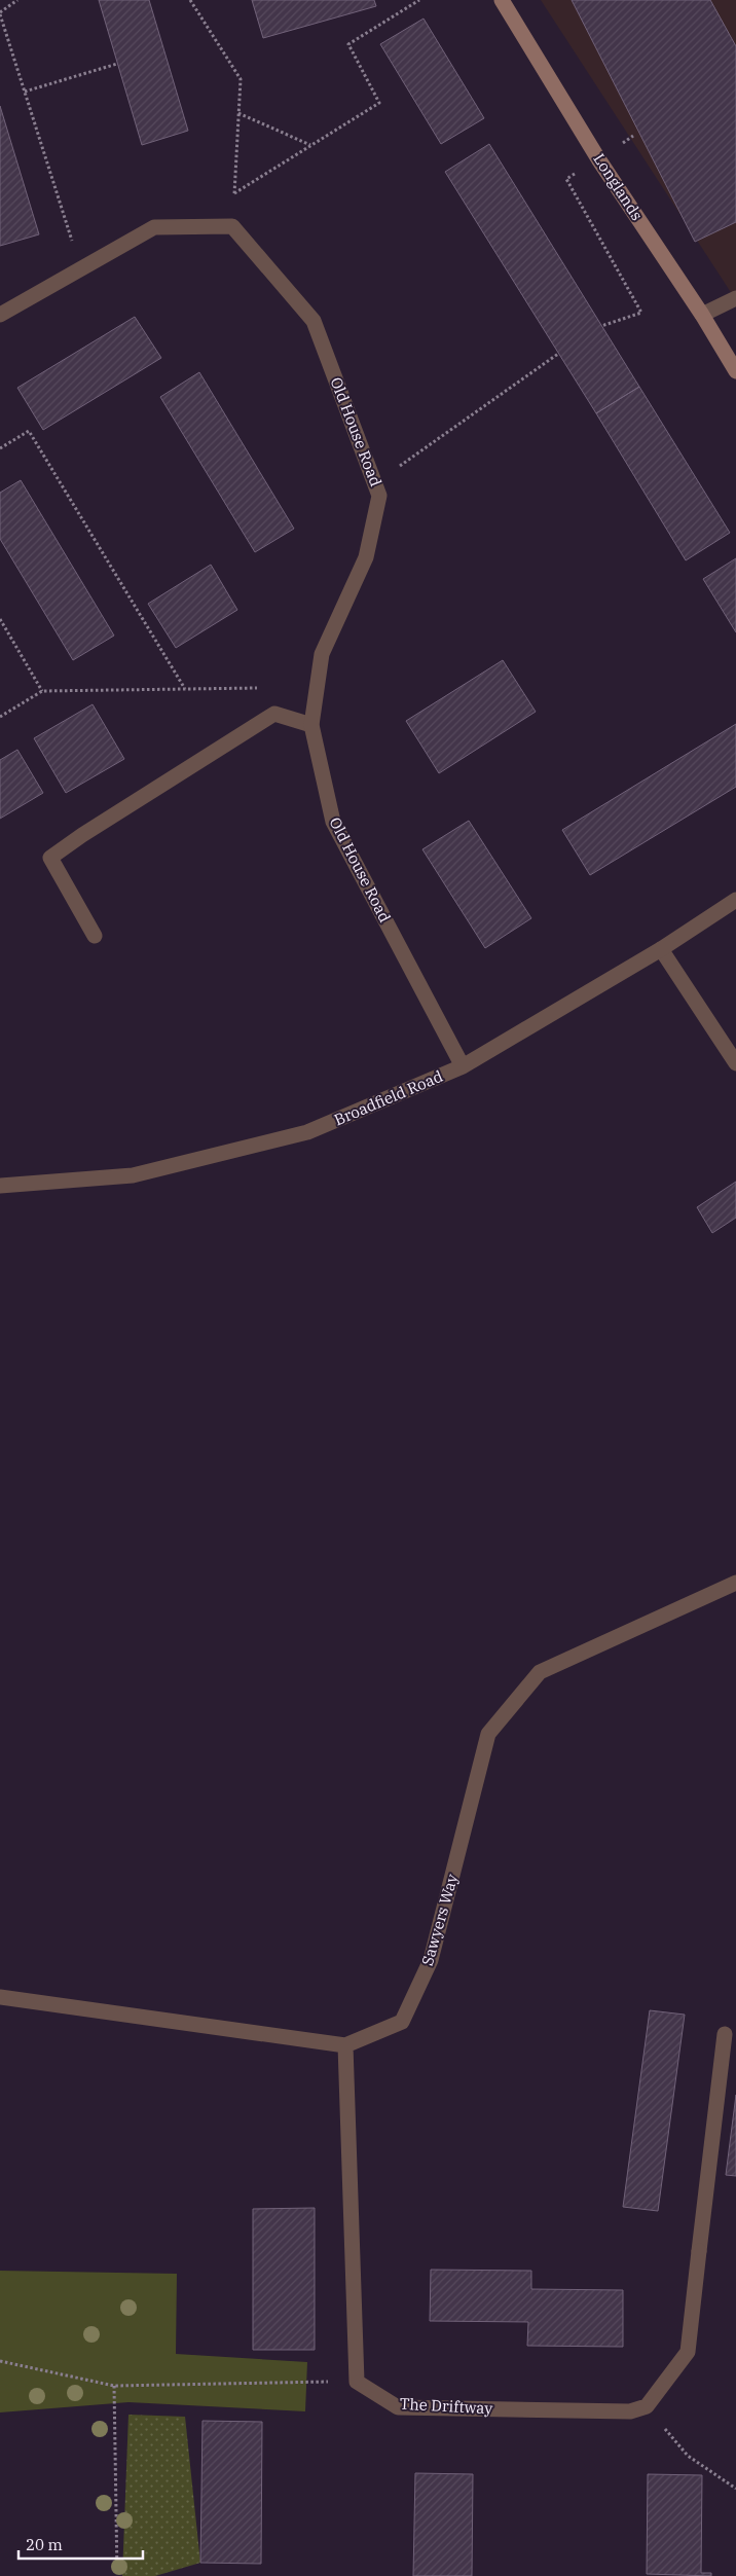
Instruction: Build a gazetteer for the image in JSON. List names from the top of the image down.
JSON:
{
  "streets": {
    "street": [
      "Longlands",
      "Old House Road",
      "Broadfield Road",
      "Sawyers Way",
      "The Driftway"
    ]
  },
  "crossings": [
    ["Old House Road", "Broadfield Road"]
  ],
  "scale_bar": "20 m"
}
